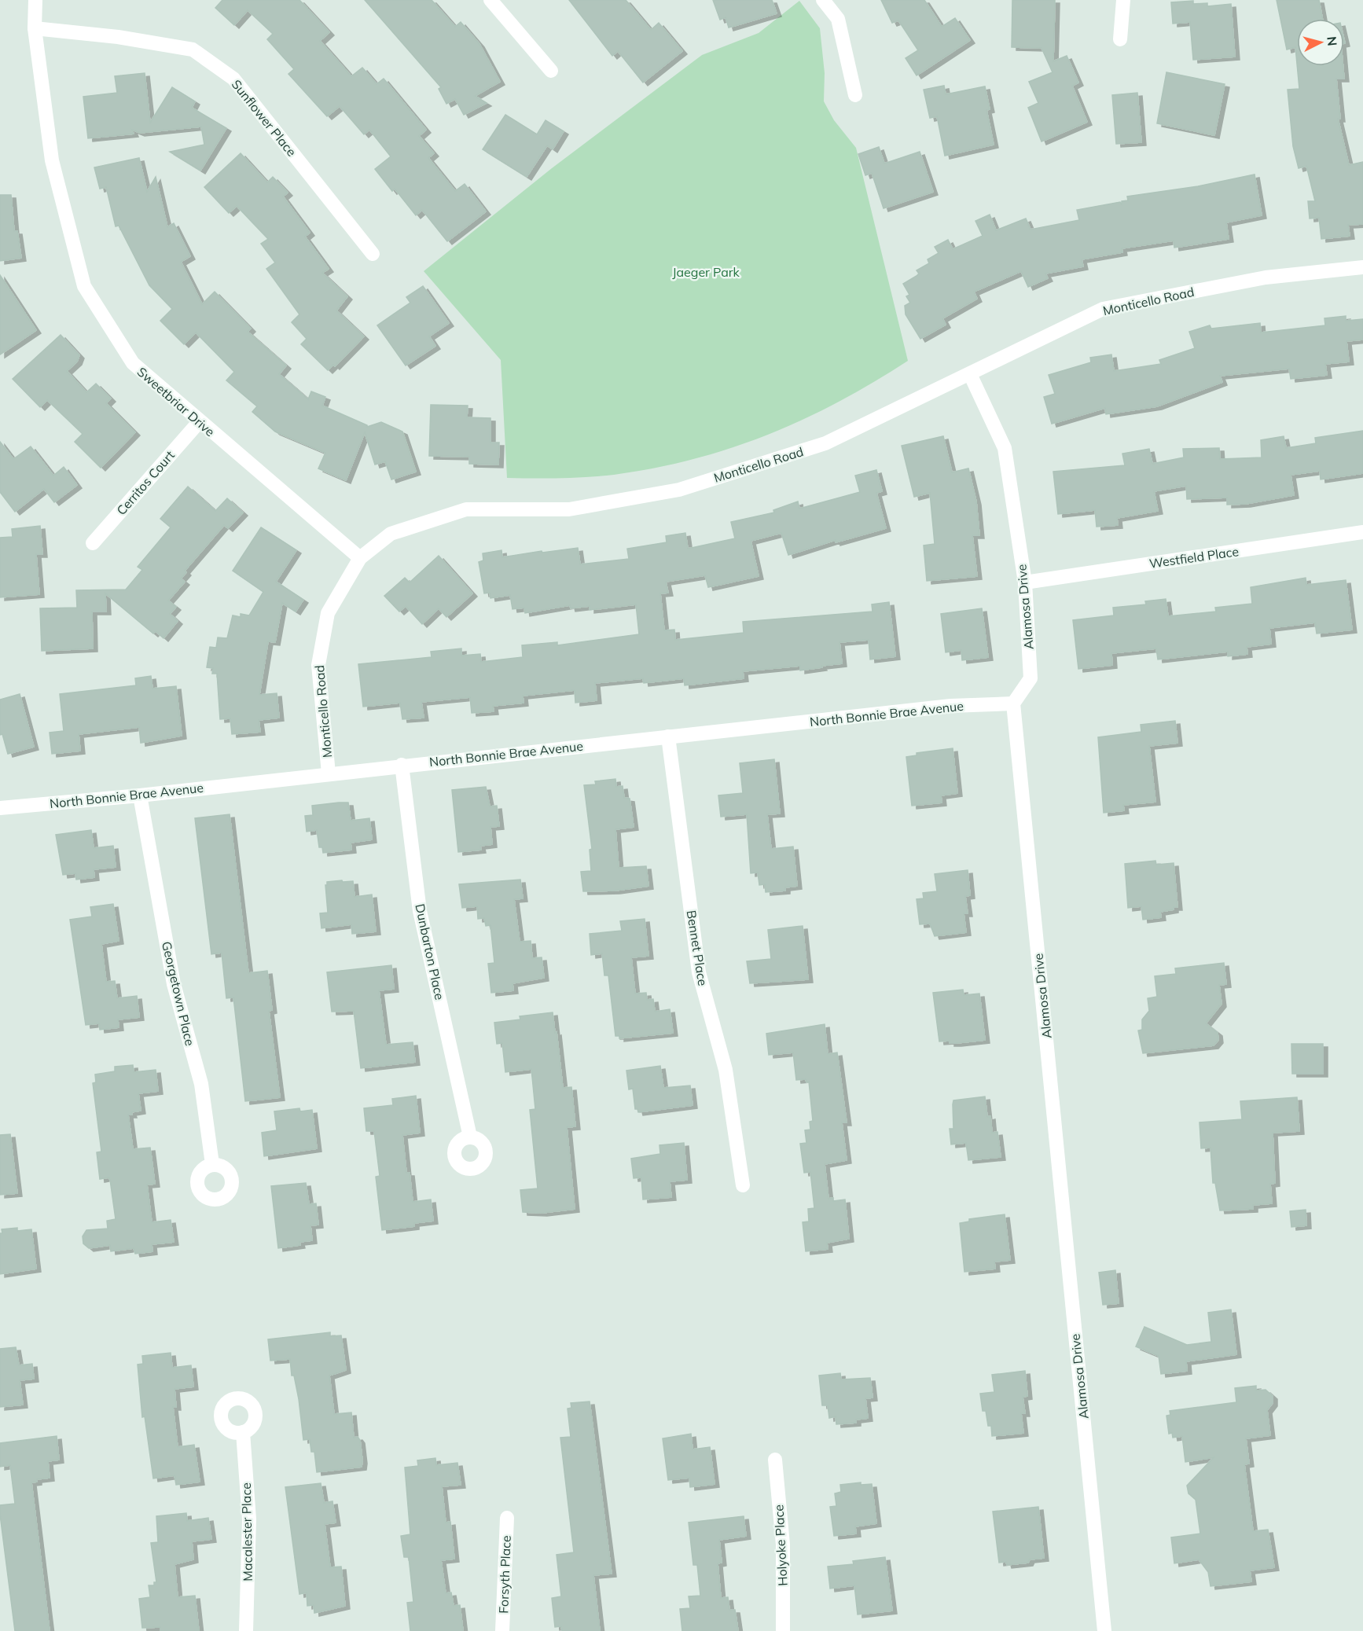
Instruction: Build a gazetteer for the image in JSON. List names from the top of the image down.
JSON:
{
  "streets": {
    "street": [
      "Sunflower Place",
      "Monticello Road",
      "Sweetbriar Drive",
      "Cerritos Court",
      "Westfield Place",
      "Alamosa Drive",
      "North Bonnie Brae Avenue",
      "Bennet Place",
      "Dunbarton Place",
      "Georgetown Place",
      "Macalester Place",
      "Holyoke Place",
      "Forsyth Place"
    ]
  },
  "crossings": [
    ["Sunflower Place", "Sweetbriar Drive"],
    ["Monticello Road", "Sweetbriar Drive"],
    ["Monticello Road", "Alamosa Drive"],
    ["Monticello Road", "North Bonnie Brae Avenue"],
    ["Sweetbriar Drive", "Cerritos Court"],
    ["Westfield Place", "Alamosa Drive"],
    ["Alamosa Drive", "North Bonnie Brae Avenue"],
    ["North Bonnie Brae Avenue", "Bennet Place"],
    ["North Bonnie Brae Avenue", "Dunbarton Place"],
    ["North Bonnie Brae Avenue", "Georgetown Place"]
  ],
  "parks": ["Jaeger Park"],
  "north": "right"
}
